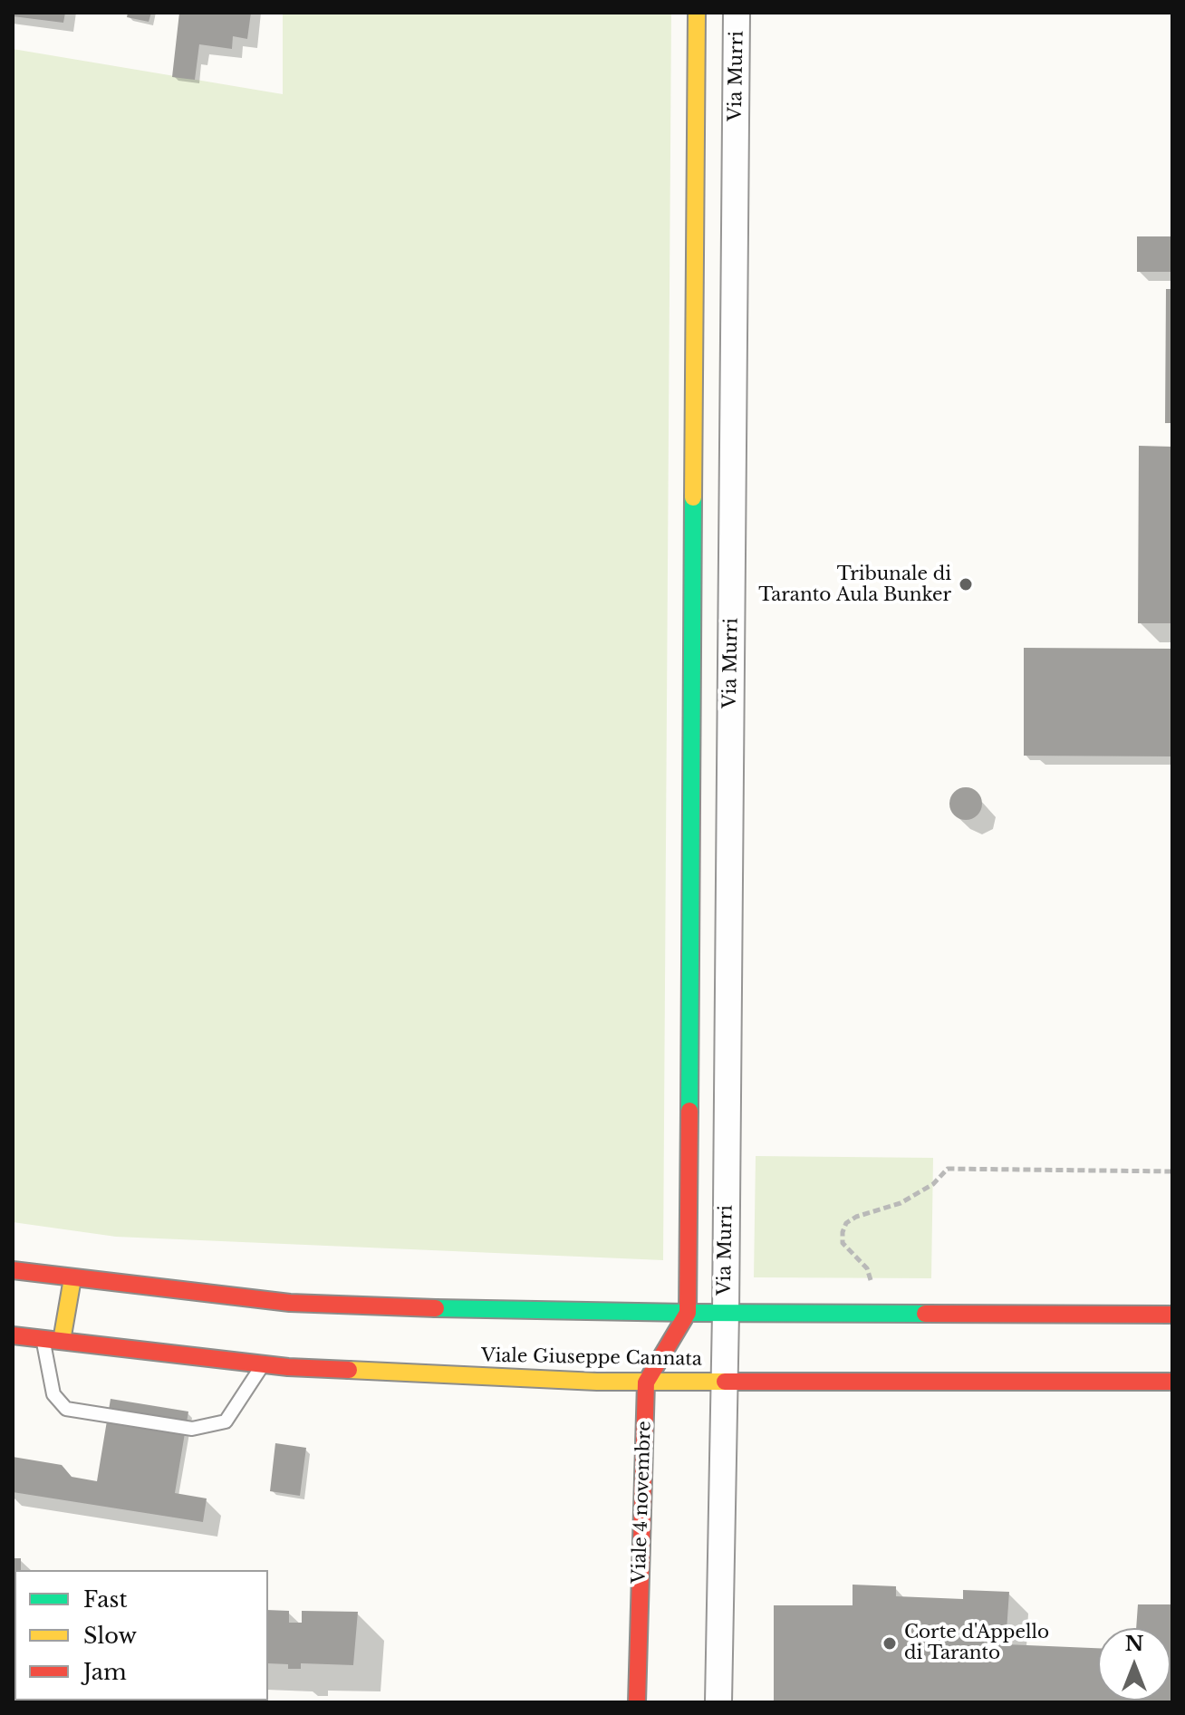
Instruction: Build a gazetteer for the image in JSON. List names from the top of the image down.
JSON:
{
  "streets": {
    "street": ["Via Murri", "Viale Giuseppe Cannata", "Viale 4 novembre"]
  },
  "crossings": [
    ["Via Murri", "Viale 4 novembre"],
    ["Viale Giuseppe Cannata", "Viale 4 novembre"]
  ],
  "places": ["Tribunale di Taranto Aula Bunker", "Corte d'Appello di Taranto"],
  "legend": ["Fast", "Slow", "Jam"],
  "north": "top"
}
